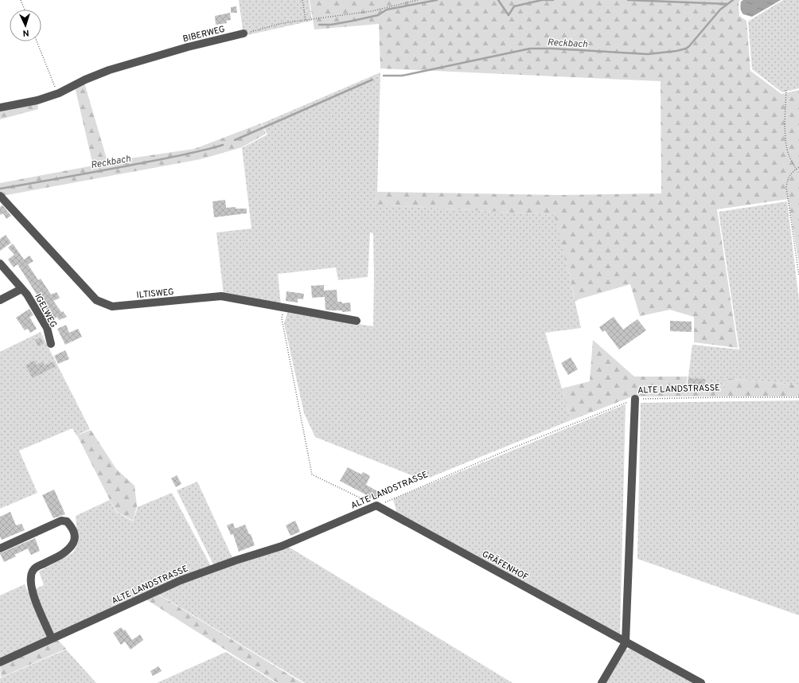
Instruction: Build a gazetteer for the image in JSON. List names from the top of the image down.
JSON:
{
  "streets": {
    "street": [
      "BIBERWEG",
      "ILTISWEG",
      "IGELWEG",
      "ALTE LANDSTRASSE",
      "GRÄFENHOF"
    ]
  },
  "crossings": [
    ["ALTE LANDSTRASSE", "GRÄFENHOF"]
  ],
  "water": ["Reckbach"],
  "north": "bottom"
}
